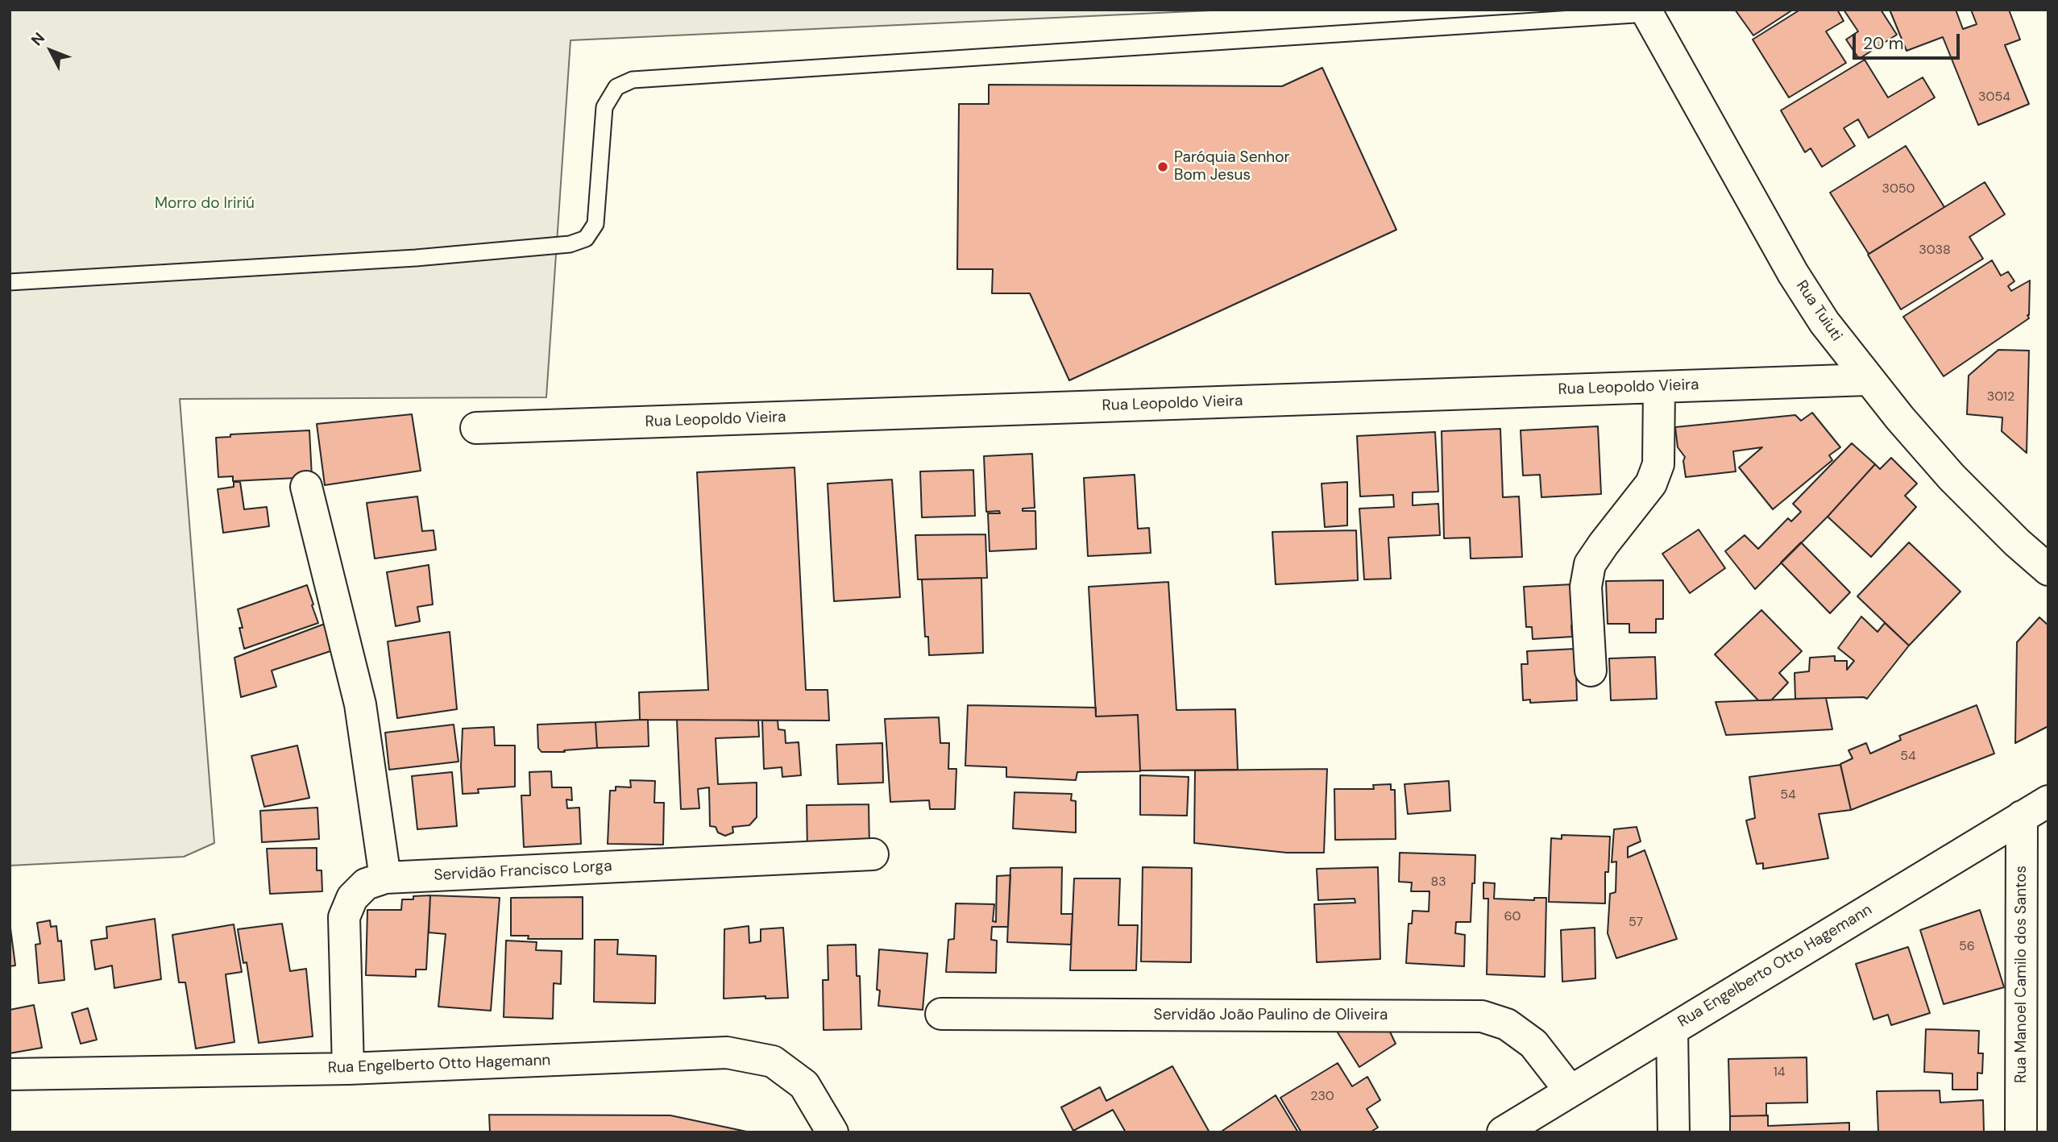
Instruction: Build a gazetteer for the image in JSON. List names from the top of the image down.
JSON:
{
  "streets": {
    "street": [
      "Rua Tuiuti",
      "Rua Leopoldo Vieira",
      "Servidão Francisco Lorga",
      "Rua Engelberto Otto Hagemann",
      "Rua Manoel Camilo dos Santos",
      "Servidão João Paulino de Oliveira"
    ]
  },
  "crossings": [
    ["Rua Tuiuti", "Rua Leopoldo Vieira"],
    ["Servidão Francisco Lorga", "Rua Engelberto Otto Hagemann"],
    ["Rua Engelberto Otto Hagemann", "Rua Manoel Camilo dos Santos"],
    ["Rua Engelberto Otto Hagemann", "Servidão João Paulino de Oliveira"]
  ],
  "parks": ["Morro do Iririú"],
  "places": ["Paróquia Senhor Bom Jesus"],
  "house_numbers": [
    "3054",
    "3050",
    "3038",
    "3012",
    "54",
    "54",
    "83",
    "60",
    "57",
    "56",
    "14",
    "230"
  ],
  "scale_bar": "20 m",
  "north": "top left"
}
